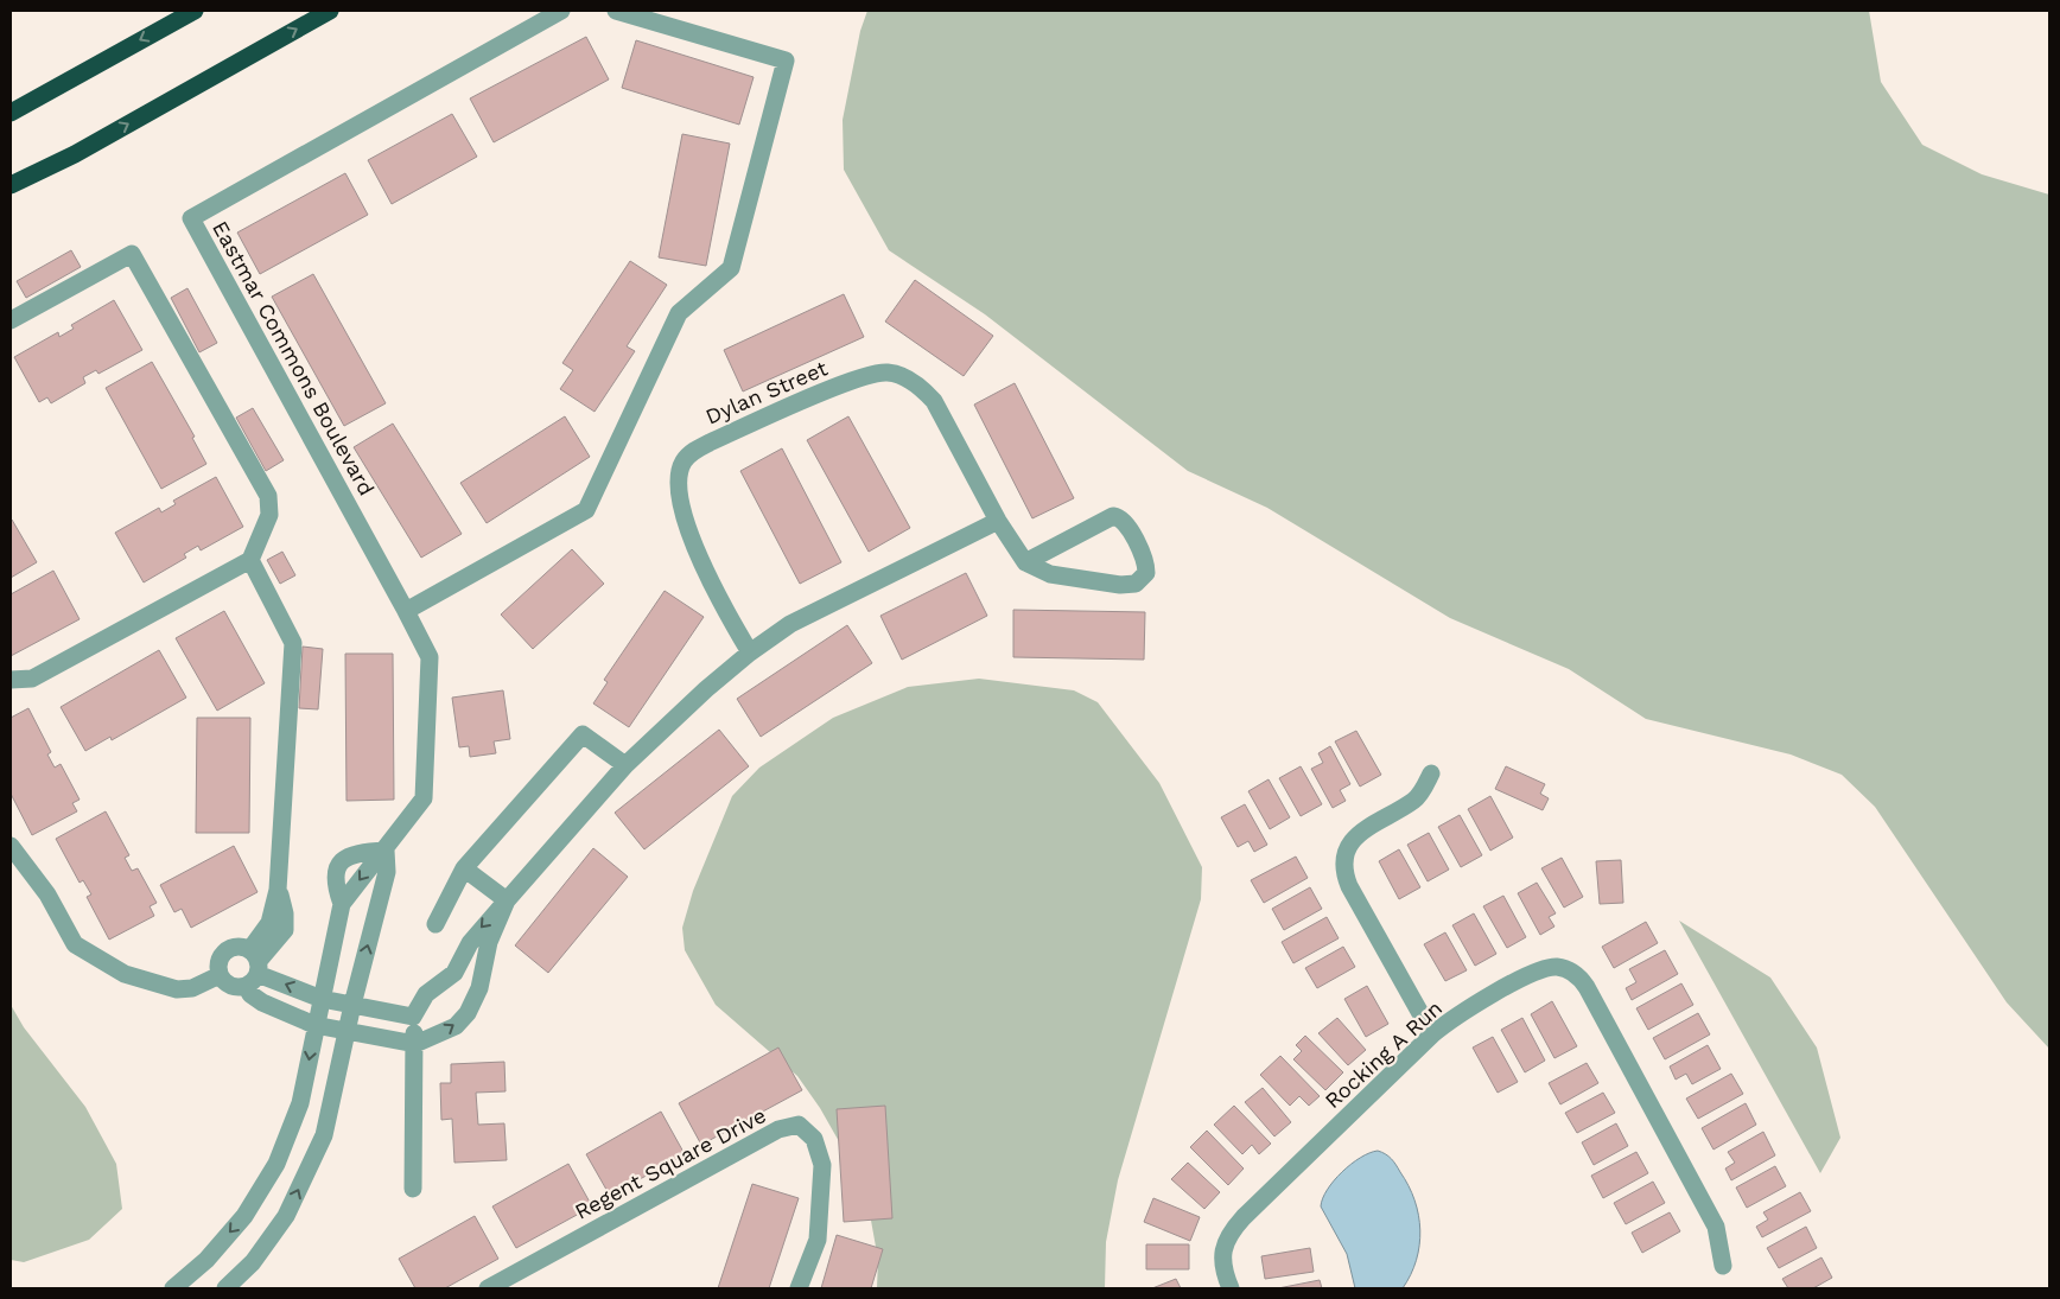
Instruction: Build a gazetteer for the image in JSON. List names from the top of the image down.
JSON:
{
  "streets": {
    "street": [
      "Eastmar Commons Boulevard",
      "Dylan Street",
      "Rocking A Run",
      "Regent Square Drive"
    ]
  }
}
